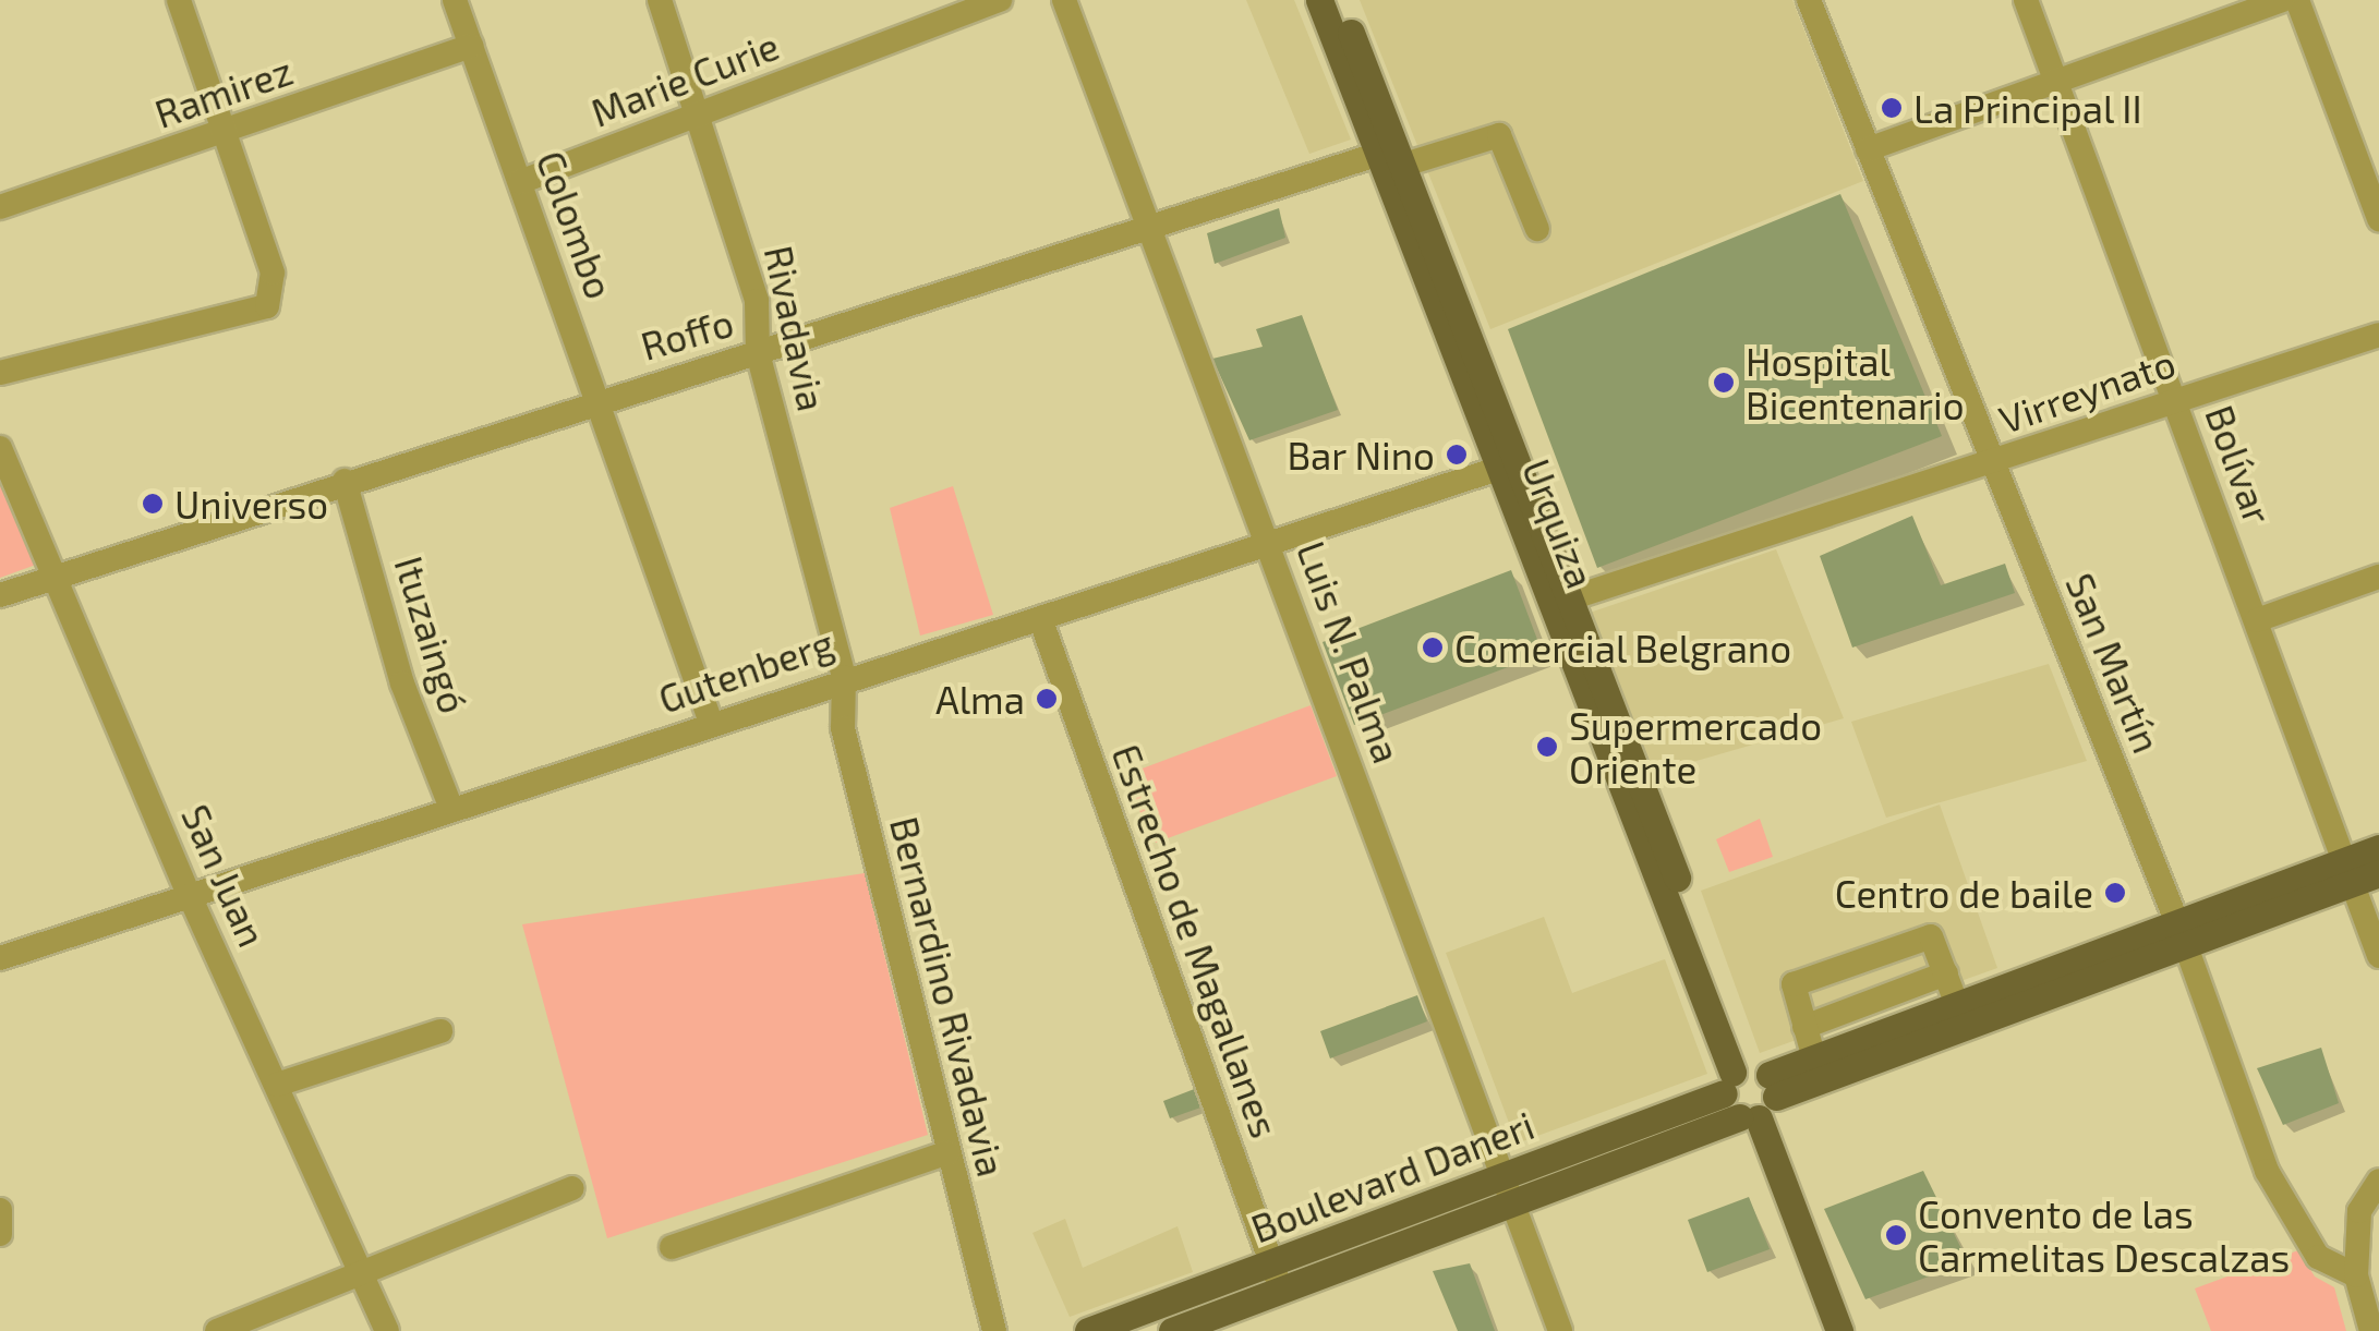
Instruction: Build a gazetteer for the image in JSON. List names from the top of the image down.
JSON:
{
  "streets": {
    "main road": ["Urquiza", "Boulevard Daneri"],
    "street": [
      "Marie Curie",
      "Ramirez",
      "Colombo",
      "Rivadavia",
      "Roffo",
      "Virreynato",
      "Bolívar",
      "Ituzaingó",
      "Luis N. Palma",
      "San Martín",
      "Gutenberg",
      "San Juan",
      "Estrecho de Magallanes",
      "Bernardino Rivadavia"
    ]
  },
  "crossings": [
    ["Marie Curie", "Colombo"],
    ["Marie Curie", "Rivadavia"],
    ["Ramirez", "Colombo"],
    ["Colombo", "Roffo"],
    ["Colombo", "Gutenberg"],
    ["Rivadavia", "Roffo"],
    ["Rivadavia", "Gutenberg"],
    ["Rivadavia", "Bernardino Rivadavia"],
    ["Roffo", "Urquiza"],
    ["Roffo", "Ituzaingó"],
    ["Roffo", "Luis N. Palma"],
    ["Roffo", "San Juan"],
    ["Virreynato", "Bolívar"],
    ["Virreynato", "Urquiza"],
    ["Virreynato", "San Martín"],
    ["Urquiza", "Gutenberg"],
    ["Urquiza", "Boulevard Daneri"],
    ["Ituzaingó", "Gutenberg"],
    ["Luis N. Palma", "Gutenberg"],
    ["Luis N. Palma", "Boulevard Daneri"],
    ["Gutenberg", "San Juan"],
    ["Gutenberg", "Estrecho de Magallanes"],
    ["Gutenberg", "Bernardino Rivadavia"],
    ["Estrecho de Magallanes", "Boulevard Daneri"]
  ],
  "places": [
    "La Principal II",
    "Hospital Bicentenario",
    "Bar Nino",
    "Universo",
    "Comercial Belgrano",
    "Alma",
    "Supermercado Oriente",
    "Centro de baile",
    "Convento de las Carmelitas Descalzas"
  ]
}
